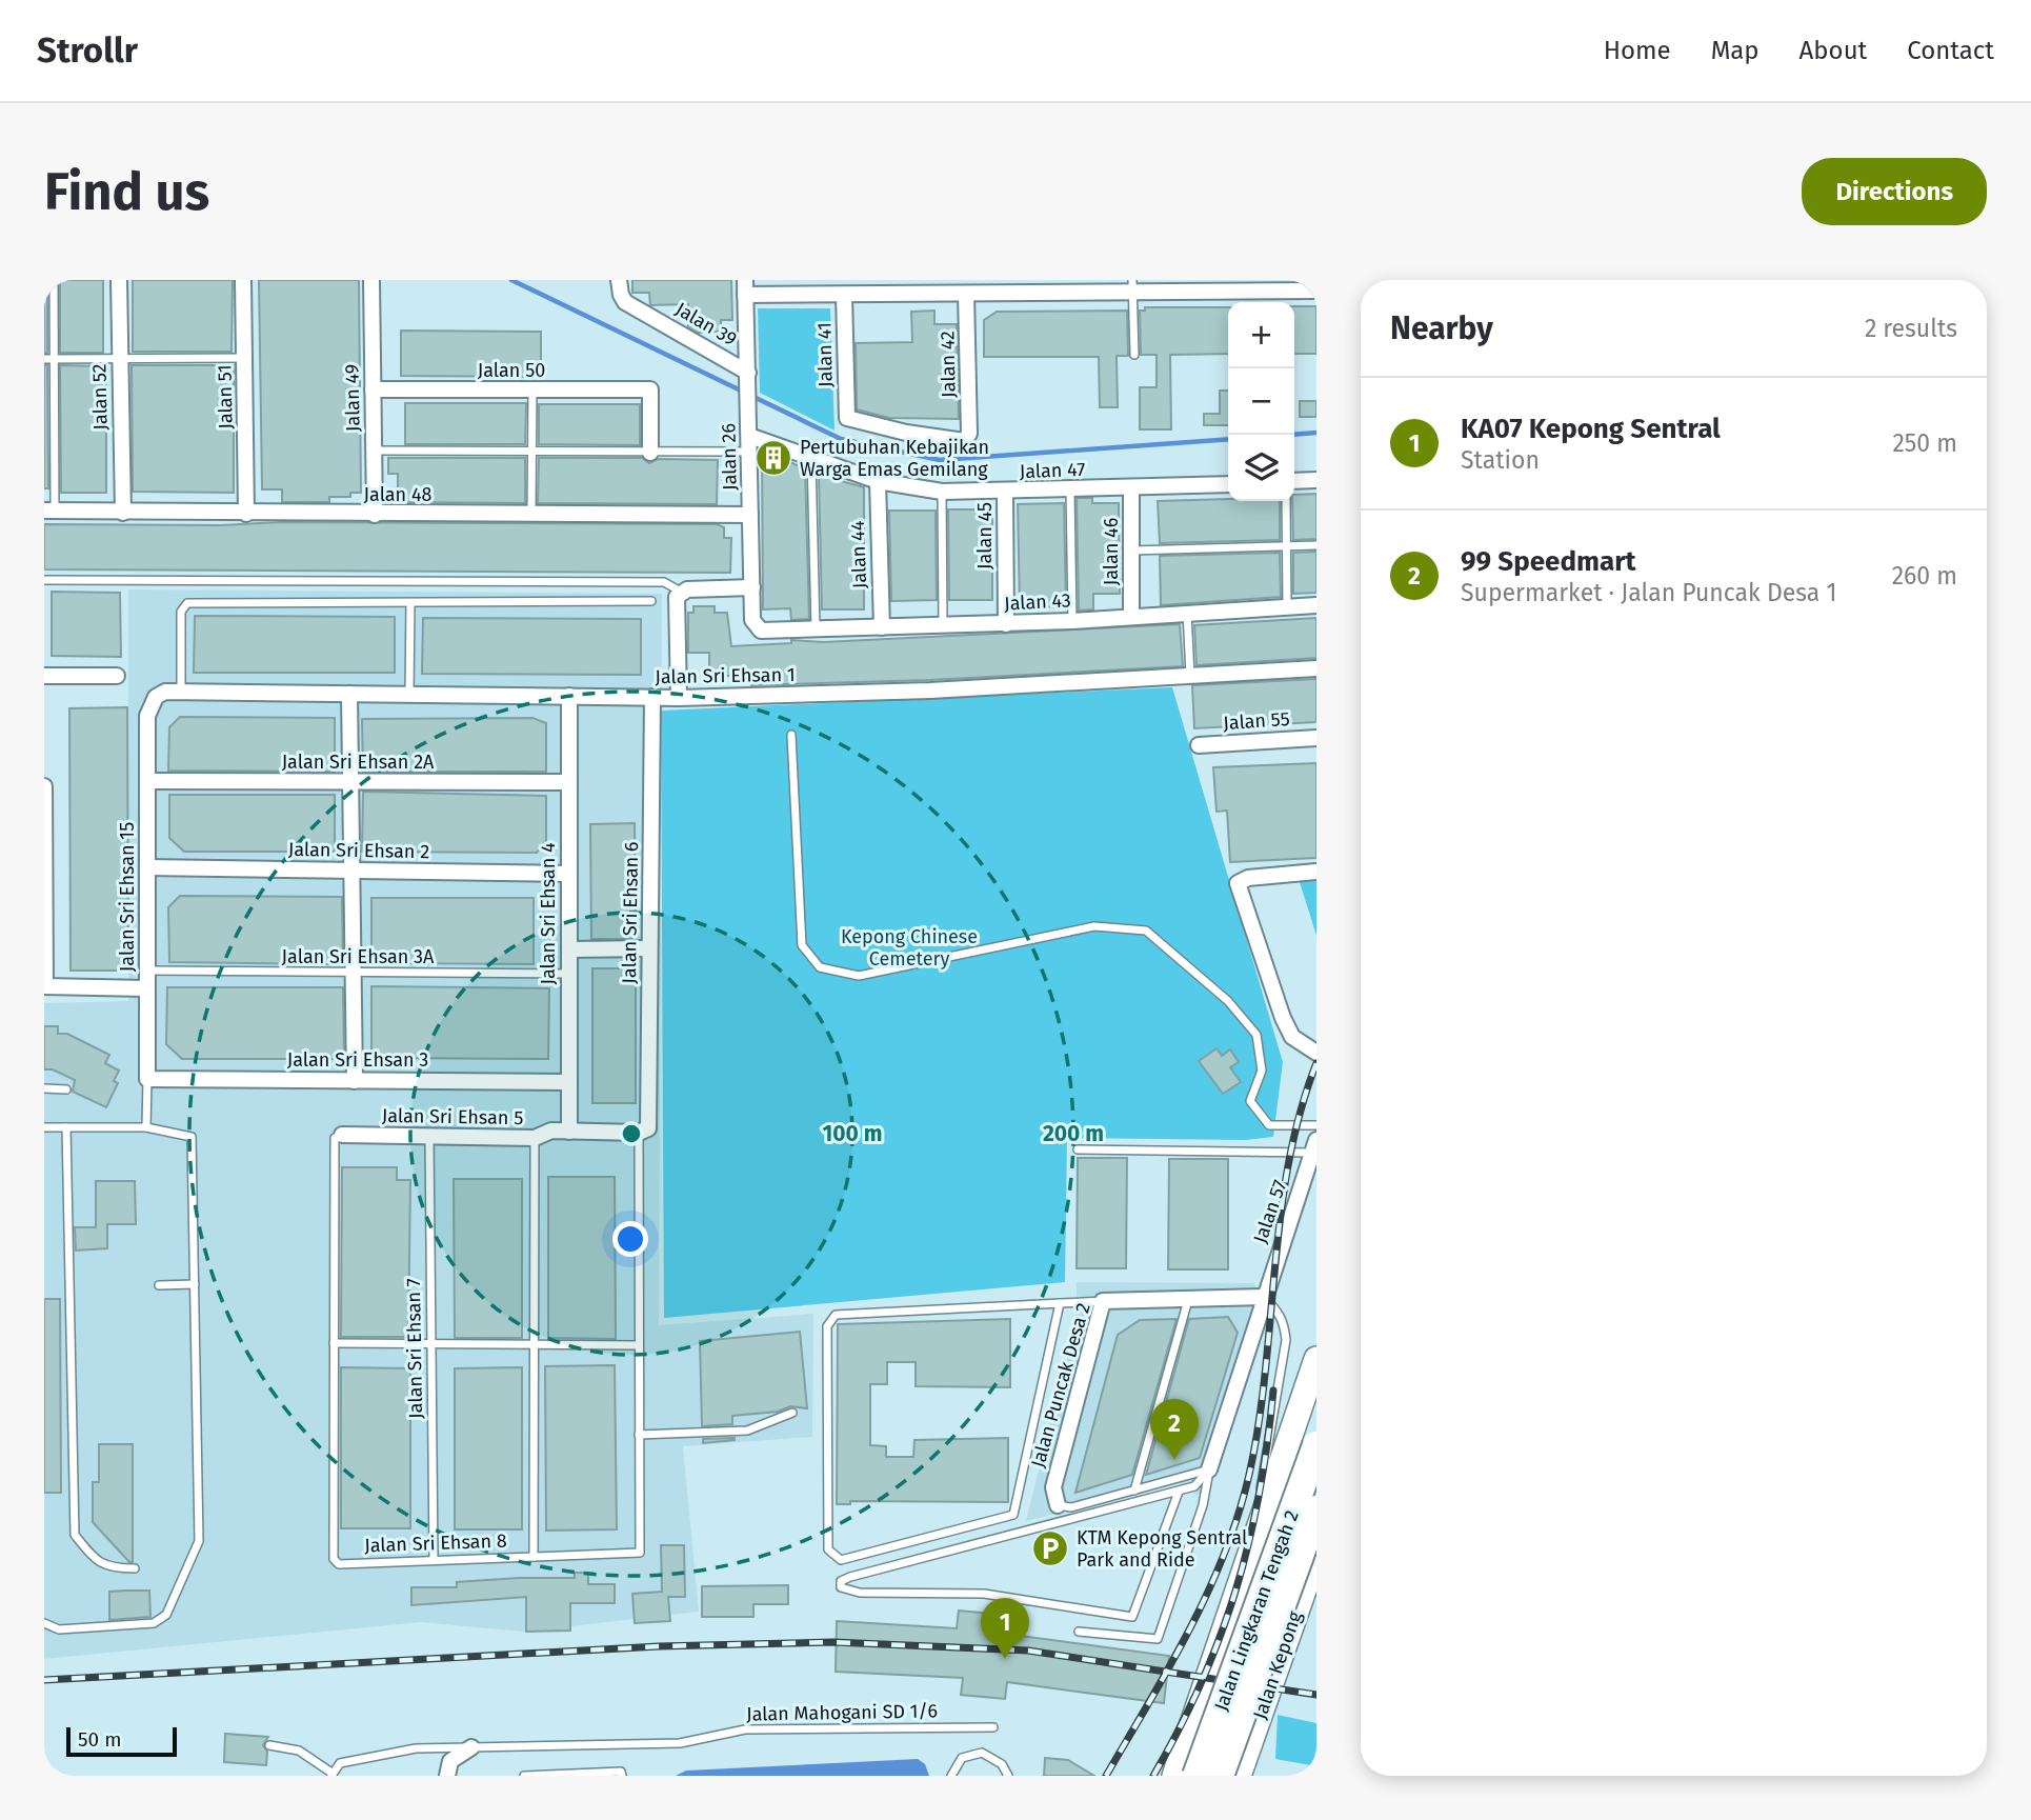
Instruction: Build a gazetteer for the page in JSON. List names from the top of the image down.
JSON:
{
  "streets": {
    "highway": ["Jalan Lingkaran Tengah 2"],
    "main road": ["Jalan Kepong"],
    "street": [
      "Jalan 39",
      "Jalan 41",
      "Jalan 42",
      "Jalan 50",
      "Jalan 52",
      "Jalan 51",
      "Jalan 49",
      "Jalan 26",
      "Jalan 47",
      "Jalan 48",
      "Jalan 45",
      "Jalan 46",
      "Jalan 44",
      "Jalan 43",
      "Jalan Sri Ehsan 1",
      "Jalan 55",
      "Jalan Sri Ehsan 2A",
      "Jalan Sri Ehsan 2",
      "Jalan Sri Ehsan 15",
      "Jalan Sri Ehsan 6",
      "Jalan Sri Ehsan 4",
      "Jalan Sri Ehsan 3",
      "Jalan Sri Ehsan 5",
      "Jalan 57",
      "Jalan Puncak Desa 2"
    ],
    "lane": [
      "Jalan Sri Ehsan 3A",
      "Jalan Sri Ehsan 7",
      "Jalan Sri Ehsan 8",
      "Jalan Mahogani SD 1/6"
    ]
  },
  "crossings": [
    ["Jalan 39", "Jalan 26"],
    ["Jalan 41", "Jalan 42"],
    ["Jalan 50", "Jalan 49"],
    ["Jalan 52", "Jalan 48"],
    ["Jalan 51", "Jalan 48"],
    ["Jalan 49", "Jalan 48"],
    ["Jalan 26", "Jalan 47"],
    ["Jalan 26", "Jalan 48"],
    ["Jalan 26", "Jalan 43"],
    ["Jalan 47", "Jalan 45"],
    ["Jalan 47", "Jalan 46"],
    ["Jalan 47", "Jalan 44"],
    ["Jalan 45", "Jalan 43"],
    ["Jalan 46", "Jalan 43"],
    ["Jalan 44", "Jalan 43"],
    ["Jalan Sri Ehsan 1", "Jalan Sri Ehsan 15"],
    ["Jalan Sri Ehsan 1", "Jalan Sri Ehsan 6"],
    ["Jalan Sri Ehsan 1", "Jalan Sri Ehsan 4"],
    ["Jalan Sri Ehsan 2A", "Jalan Sri Ehsan 15"],
    ["Jalan Sri Ehsan 2A", "Jalan Sri Ehsan 4"],
    ["Jalan Sri Ehsan 2", "Jalan Sri Ehsan 15"],
    ["Jalan Sri Ehsan 2", "Jalan Sri Ehsan 4"],
    ["Jalan Sri Ehsan 15", "Jalan Sri Ehsan 3A"],
    ["Jalan Sri Ehsan 15", "Jalan Sri Ehsan 3"],
    ["Jalan Sri Ehsan 6", "Jalan Sri Ehsan 5"],
    ["Jalan Sri Ehsan 6", "Jalan Sri Ehsan 8"],
    ["Jalan Sri Ehsan 4", "Jalan Sri Ehsan 3A"],
    ["Jalan Sri Ehsan 4", "Jalan Sri Ehsan 3"],
    ["Jalan Sri Ehsan 4", "Jalan Sri Ehsan 5"],
    ["Jalan Sri Ehsan 5", "Jalan Sri Ehsan 7"],
    ["Jalan 57", "Jalan Puncak Desa 2"],
    ["Jalan Sri Ehsan 7", "Jalan Sri Ehsan 8"]
  ],
  "parks": ["Kepong Chinese Cemetery"],
  "places": {
    "building": ["Pertubuhan Kebajikan Warga Emas Gemilang"],
    "parking": ["KTM Kepong Sentral Park and Ride"]
  },
  "scale_bar": "50 m",
  "page": {
    "header": "Strollr",
    "nav": [
      "Home",
      "Map",
      "About",
      "Contact"
    ],
    "buttons": "Directions",
    "title": "Find us",
    "heading": ["Nearby", "2 results"],
    "map_buttons": ["+", "−"],
    "list": [
      {
        "mark": "1",
        "name": "KA07 Kepong Sentral",
        "note": "Station",
        "value": "250 m"
      },
      {
        "mark": "2",
        "name": "99 Speedmart",
        "note": "Supermarket · Jalan Puncak Desa 1",
        "value": "260 m"
      }
    ],
    "pins": ["2", "1"],
    "scale": "50 m"
  },
  "rings": ["100 m", "200 m"]
}
